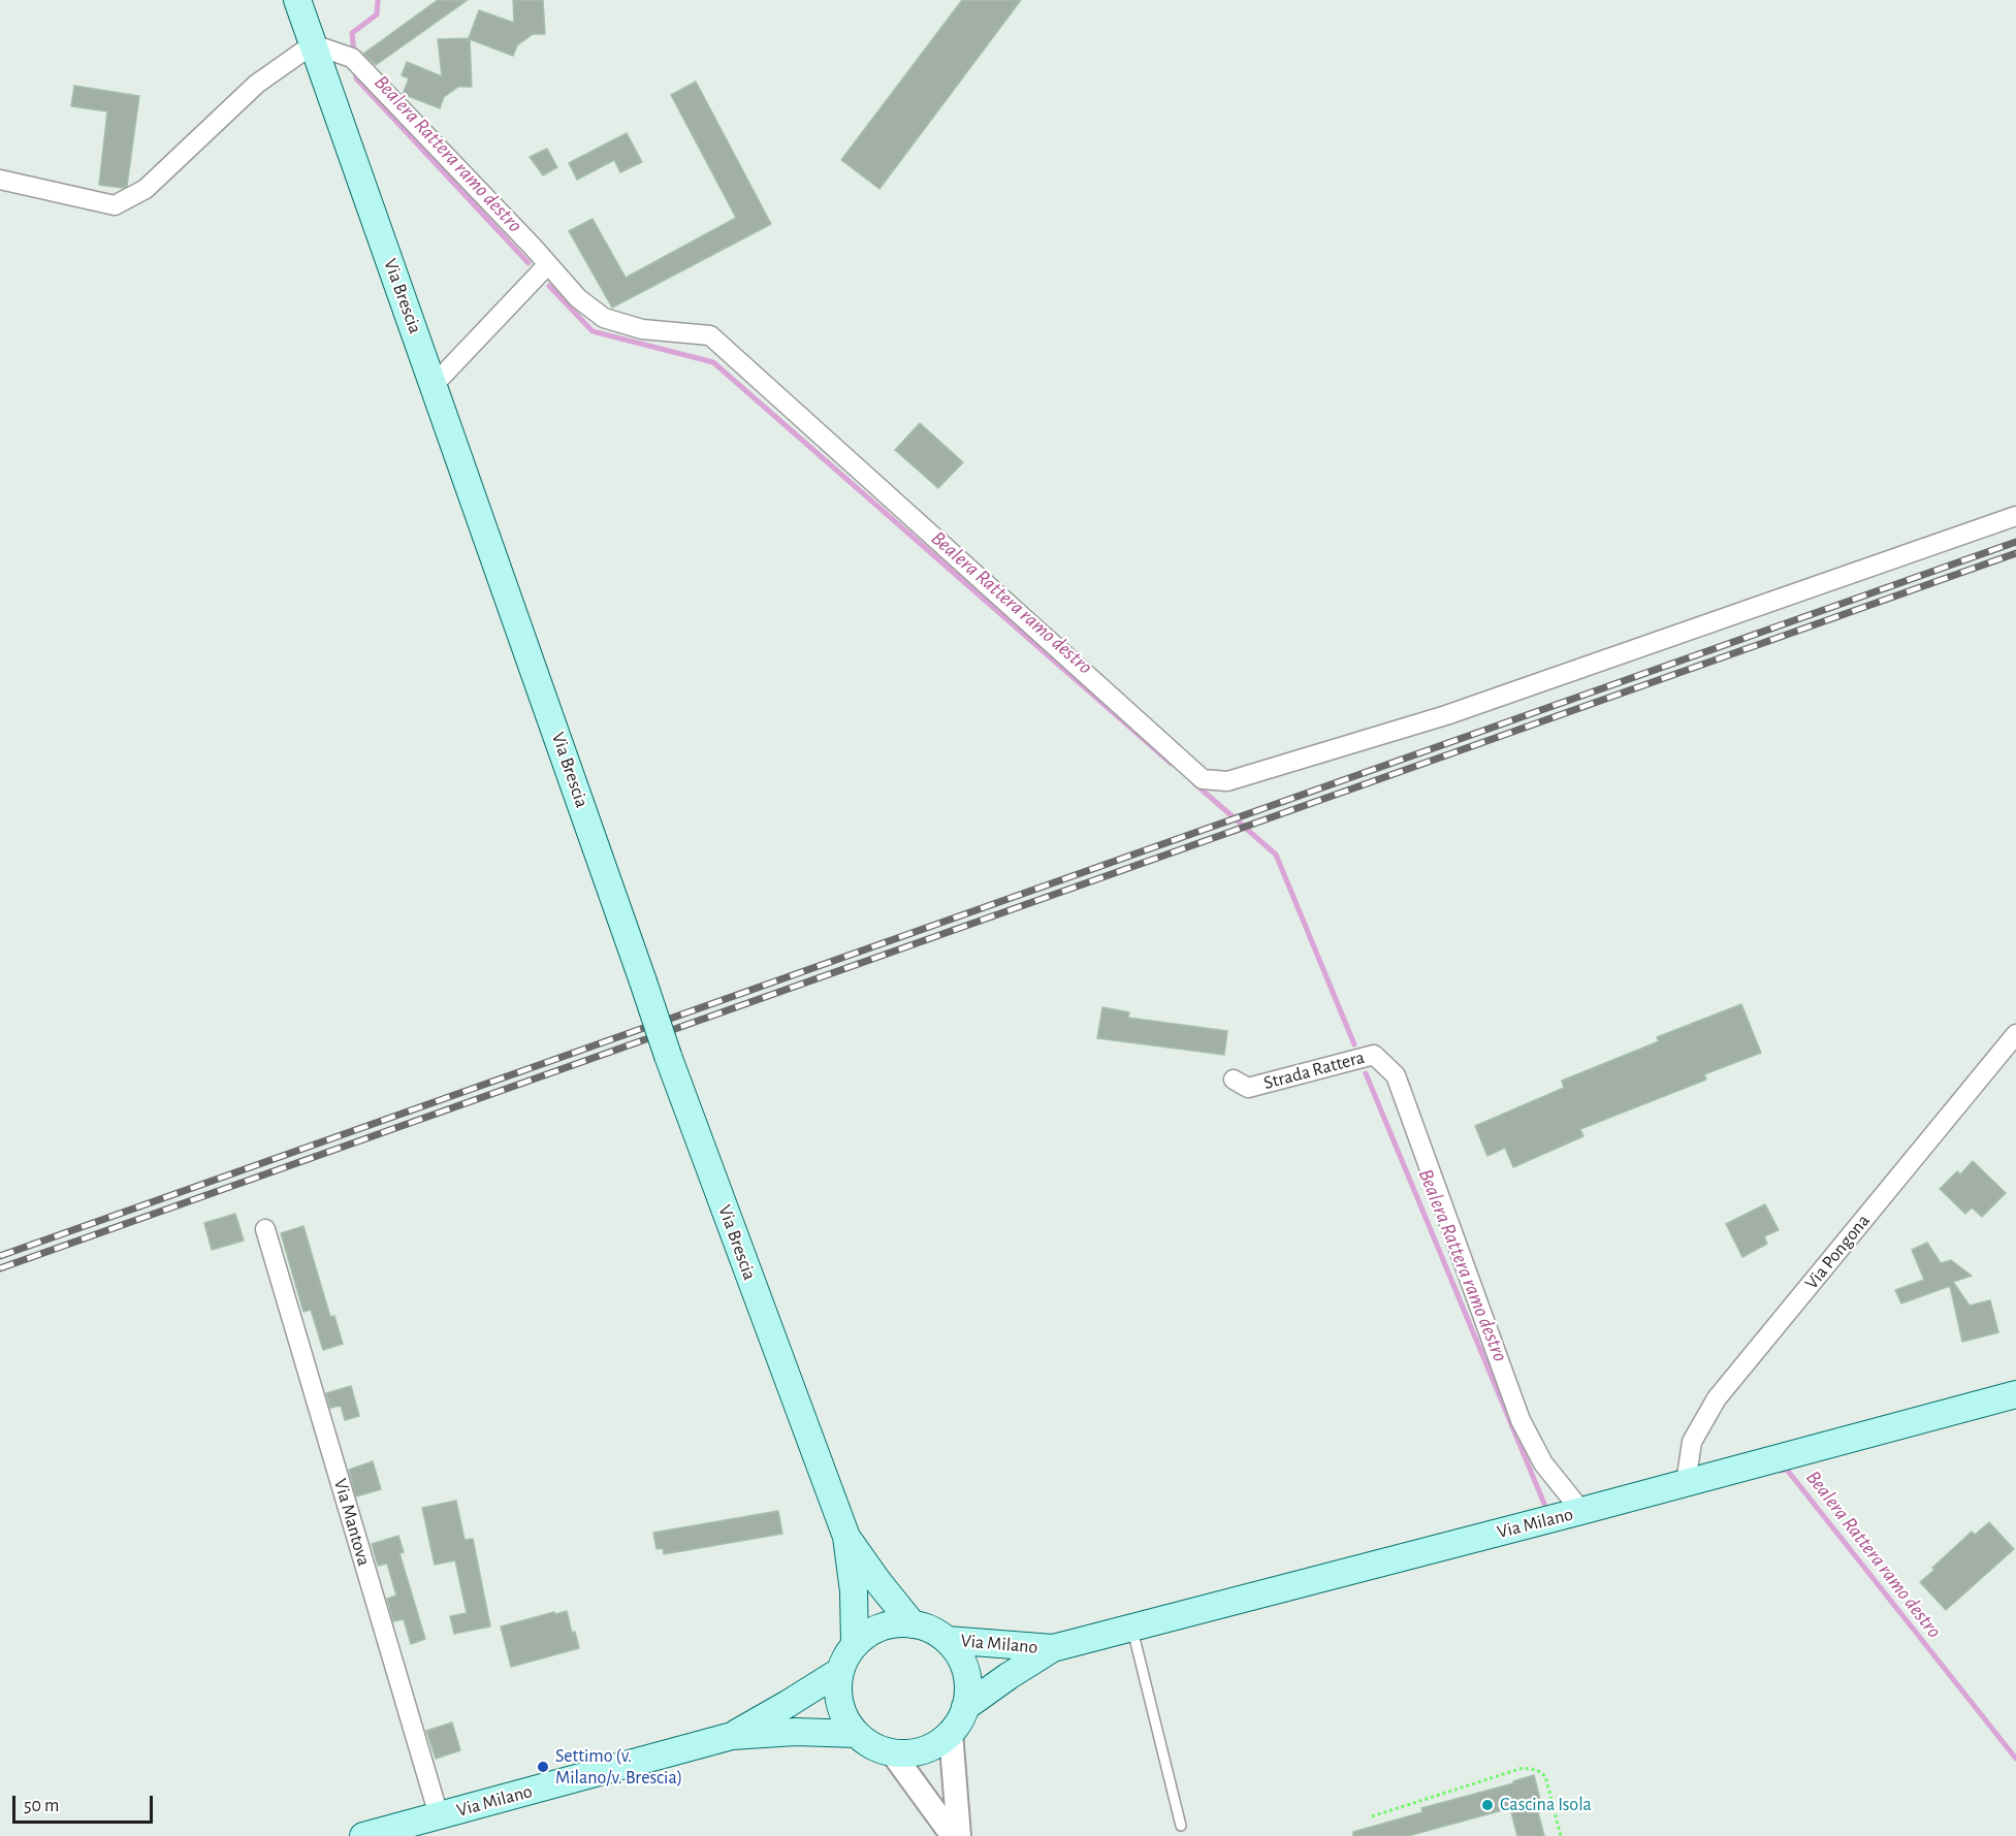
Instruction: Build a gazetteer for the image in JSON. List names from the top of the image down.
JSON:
{
  "streets": {
    "main road": ["Via Brescia", "Via Milano"],
    "street": ["Strada Rattera", "Via Pongona", "Via Mantova"]
  },
  "crossings": [
    ["Strada Rattera", "Via Milano"],
    ["Via Pongona", "Via Milano"],
    ["Via Mantova", "Via Milano"]
  ],
  "water": ["Bealera Rattera ramo destro"],
  "places": ["Settimo (v. Milano/v. Brescia)", "Cascina Isola"],
  "scale_bar": "50 m"
}
